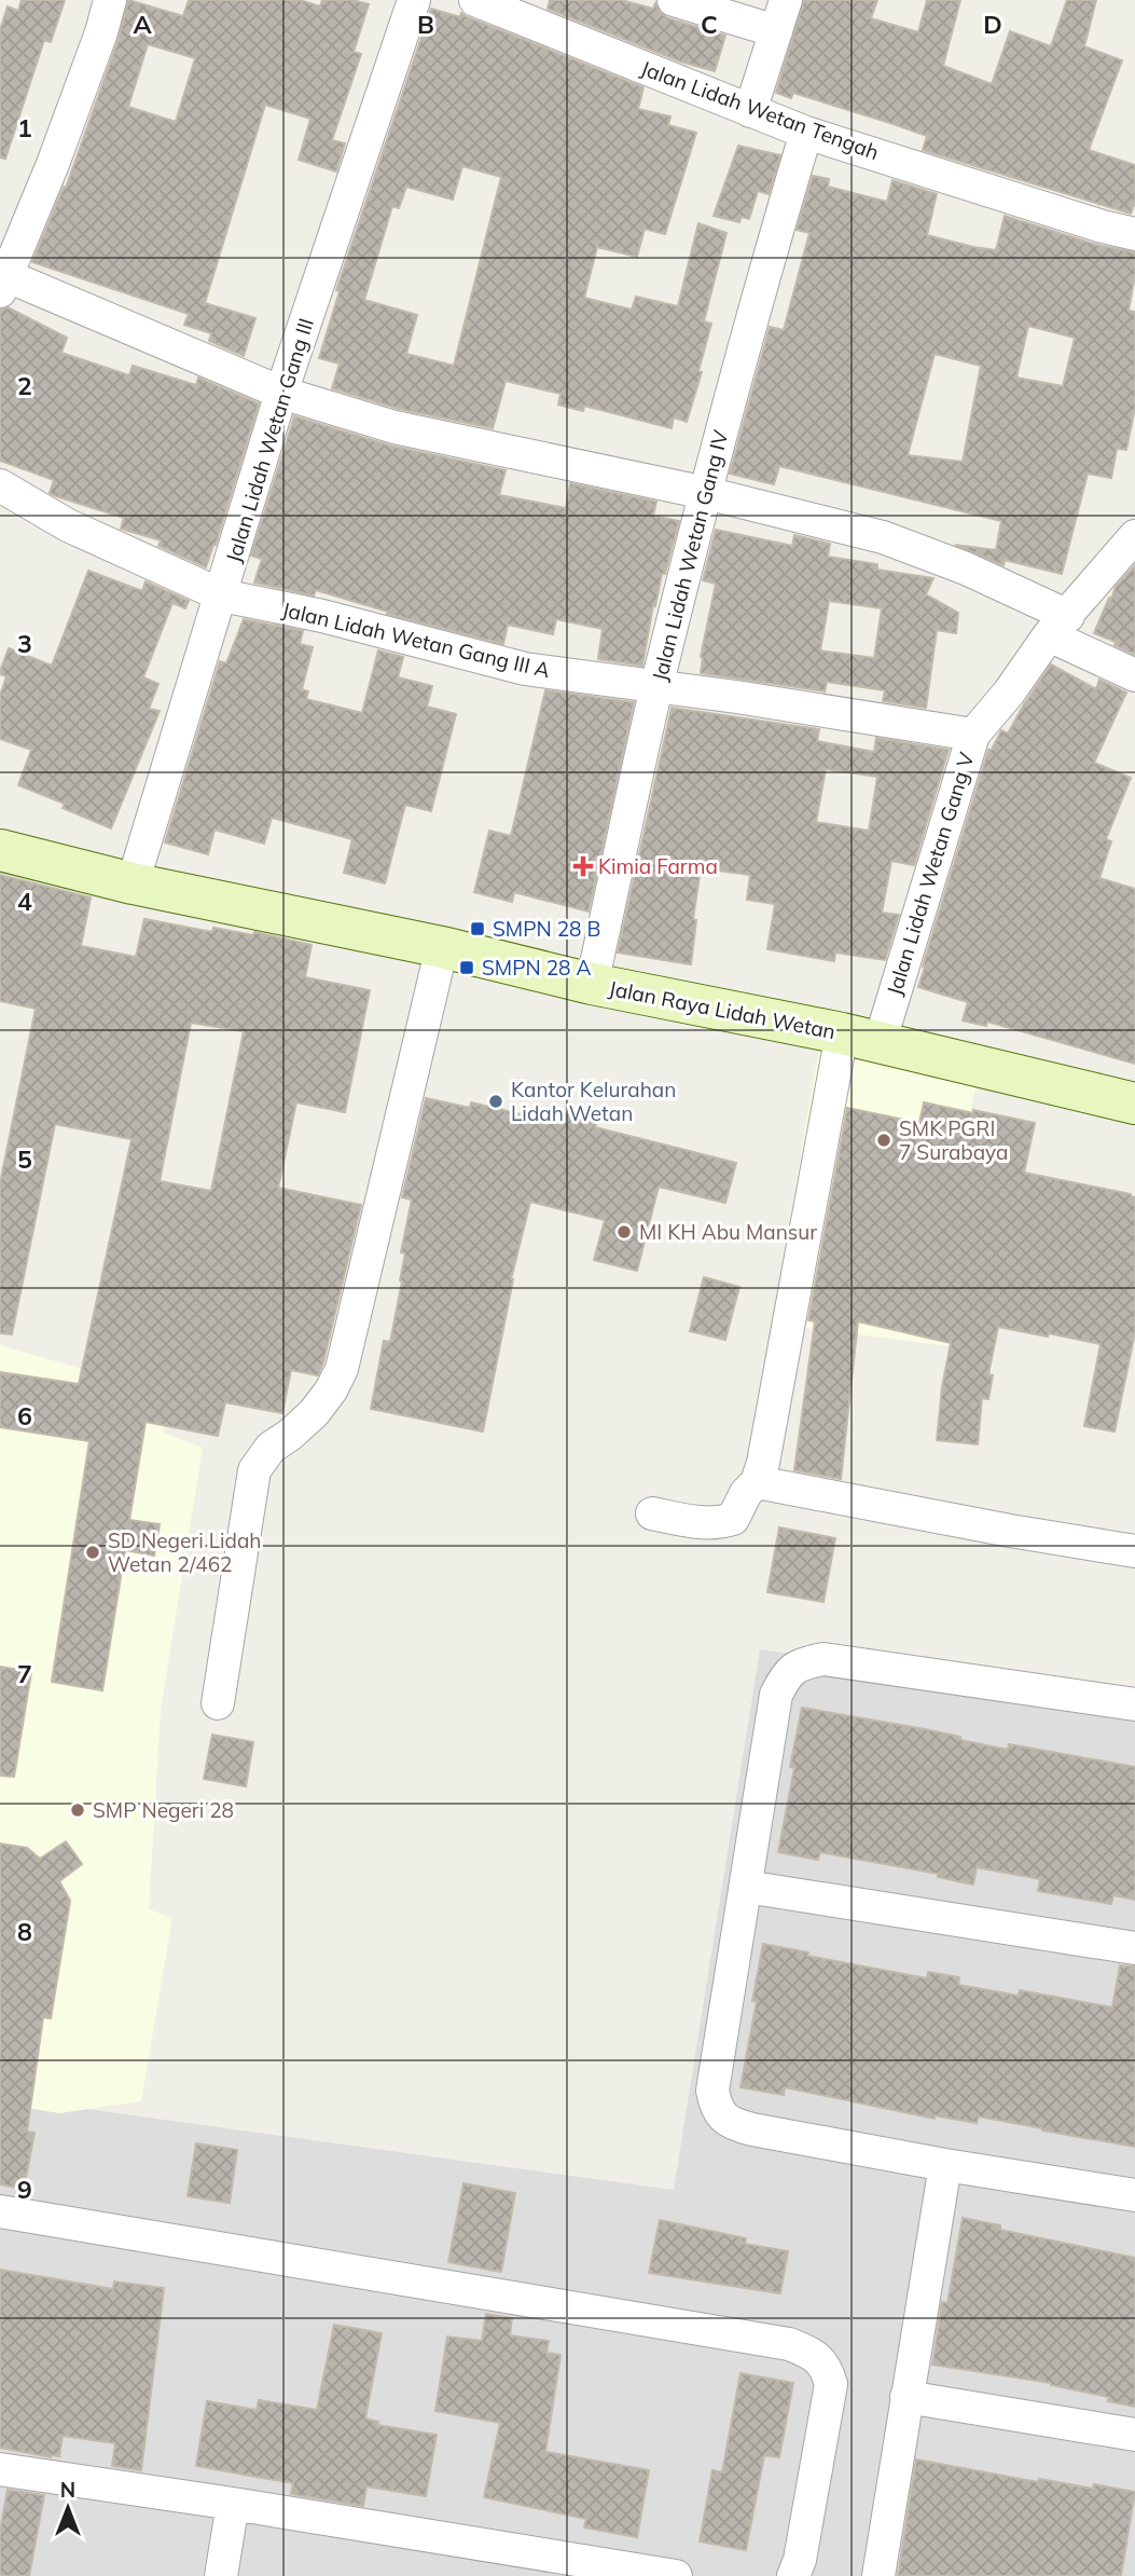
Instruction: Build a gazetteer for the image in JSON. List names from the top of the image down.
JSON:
{
  "streets": {
    "main road": ["Jalan Raya Lidah Wetan"],
    "street": [
      "Jalan Lidah Wetan Tengah",
      "Jalan Lidah Wetan Gang III",
      "Jalan Lidah Wetan Gang IV",
      "Jalan Lidah Wetan Gang III A",
      "Jalan Lidah Wetan Gang V"
    ]
  },
  "crossings": [
    ["Jalan Lidah Wetan Tengah", "Jalan Lidah Wetan Gang IV"],
    ["Jalan Lidah Wetan Gang III", "Jalan Lidah Wetan Gang III A"],
    ["Jalan Lidah Wetan Gang III", "Jalan Raya Lidah Wetan"],
    ["Jalan Lidah Wetan Gang IV", "Jalan Lidah Wetan Gang III A"],
    ["Jalan Lidah Wetan Gang IV", "Jalan Raya Lidah Wetan"],
    ["Jalan Lidah Wetan Gang III A", "Jalan Lidah Wetan Gang V"],
    ["Jalan Lidah Wetan Gang V", "Jalan Raya Lidah Wetan"]
  ],
  "places": {
    "health": ["Kimia Farma"],
    "transit": ["SMPN 28 B", "SMPN 28 A"],
    "other": [
      "Kantor Kelurahan Lidah Wetan",
      "SMK PGRI 7 Surabaya",
      "MI KH Abu Mansur",
      "SD Negeri Lidah Wetan 2/462",
      "SMP Negeri 28"
    ]
  },
  "north": "top",
  "grid": {
    "columns": [
      "A",
      "B",
      "C",
      "D"
    ],
    "rows": [
      "1",
      "2",
      "3",
      "4",
      "5",
      "6",
      "7",
      "8",
      "9"
    ]
  }
}
